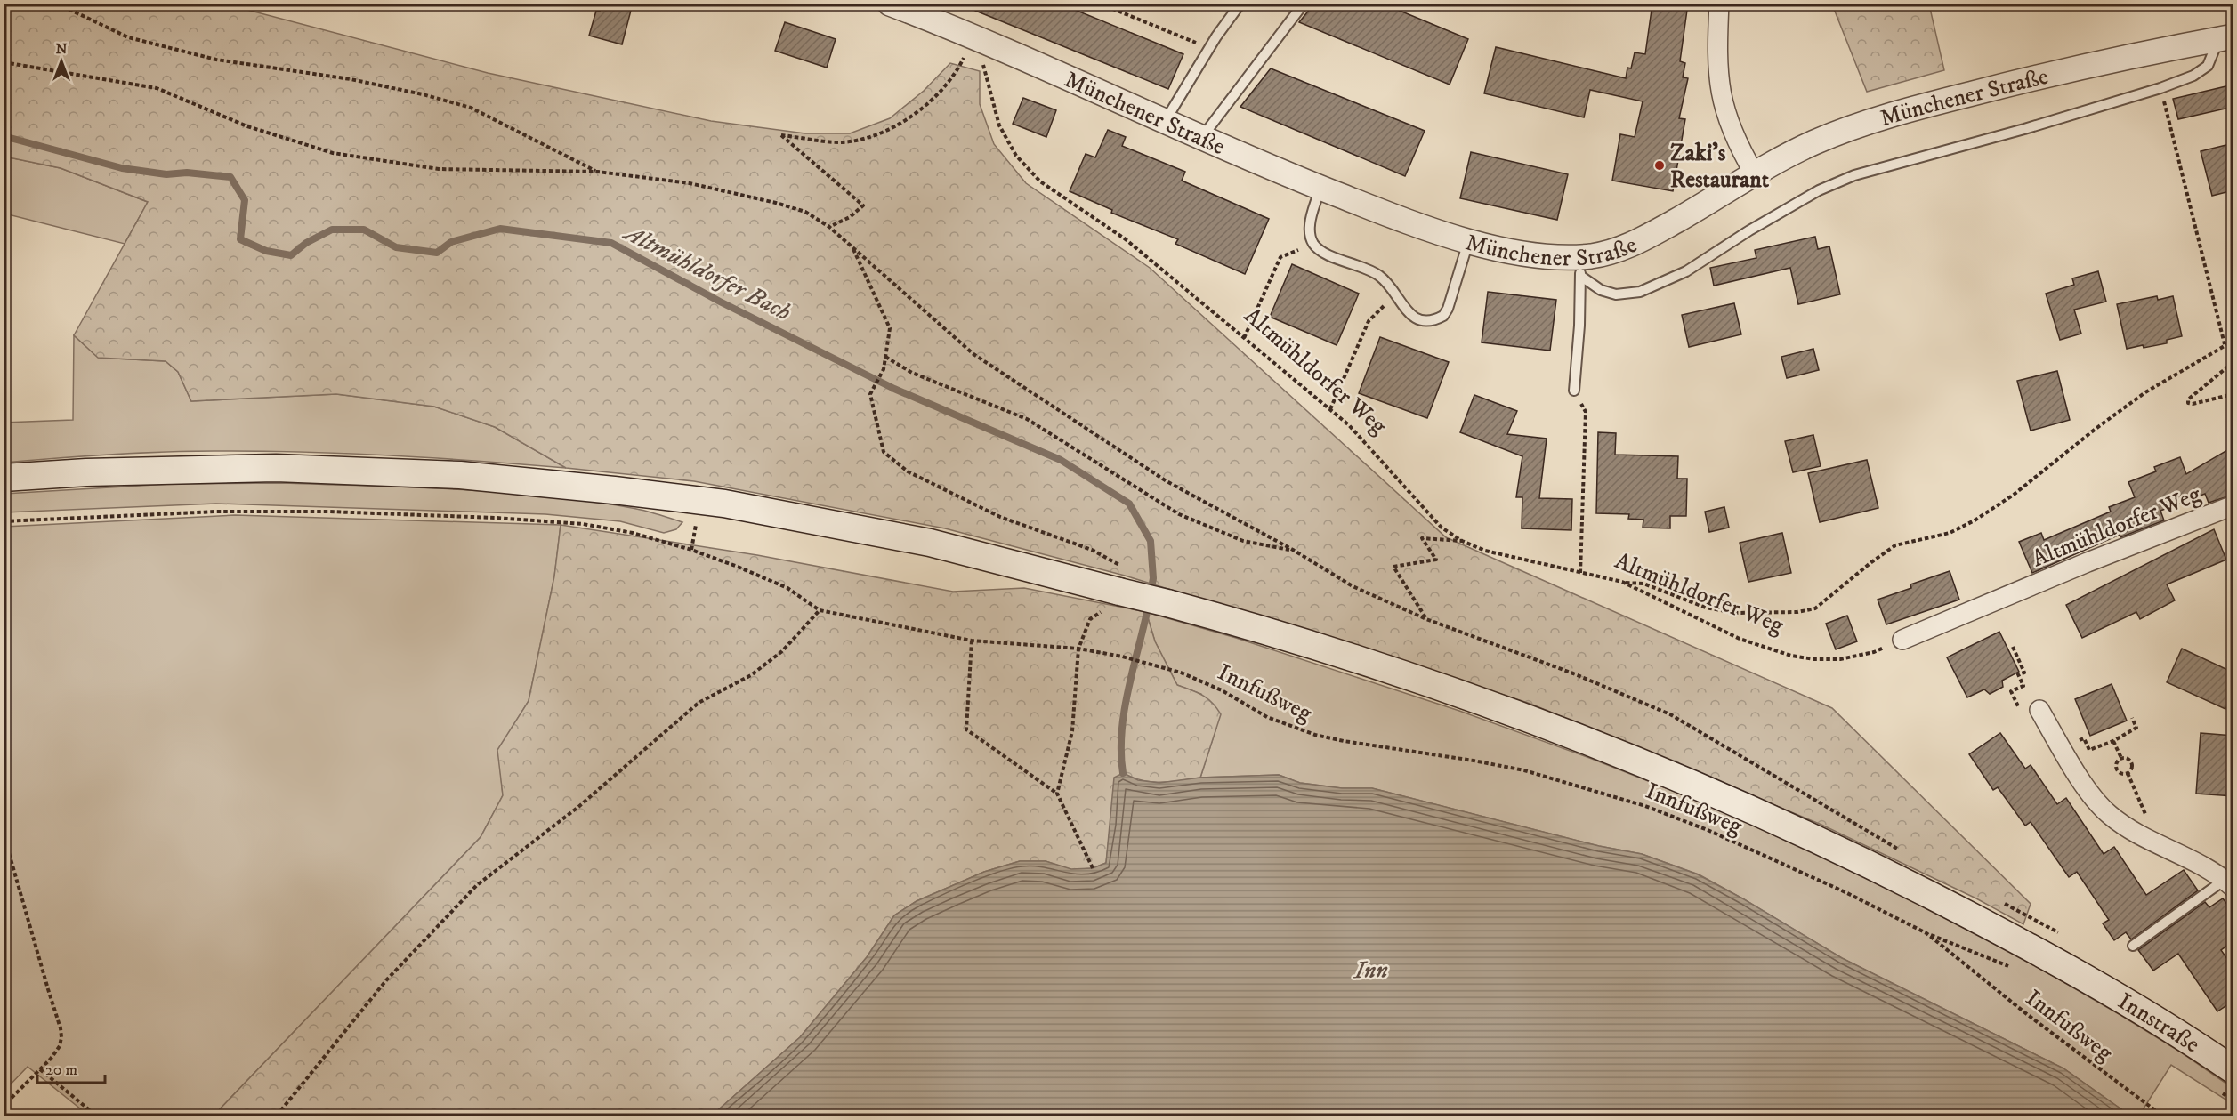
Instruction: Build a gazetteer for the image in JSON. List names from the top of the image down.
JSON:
{
  "streets": {
    "main road": ["Innstraße"],
    "street": ["Münchener Straße", "Altmühldorfer Weg"],
    "path": ["Innfußweg"]
  },
  "water": ["Altmühldorfer Bach", "Inn"],
  "places": ["Zaki's Restaurant"],
  "scale_bar": "20 m",
  "north": "top"
}
